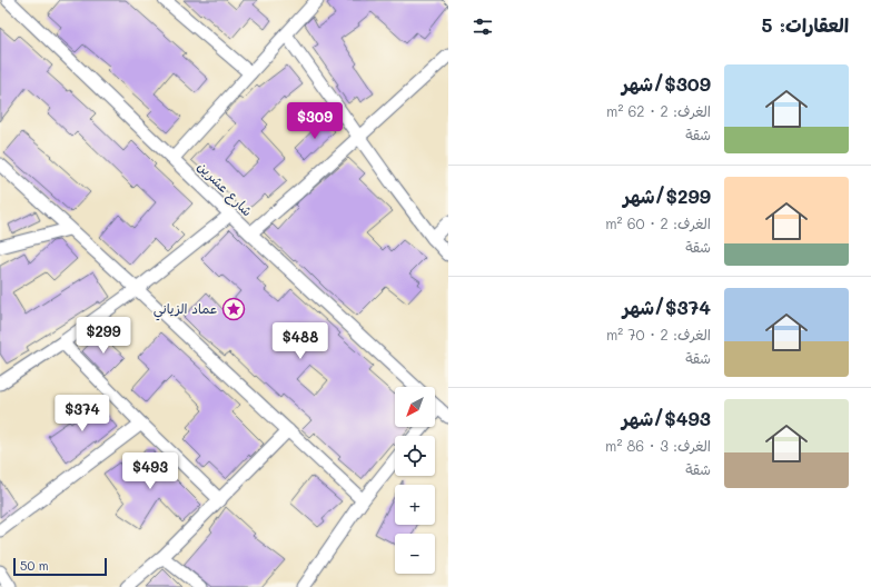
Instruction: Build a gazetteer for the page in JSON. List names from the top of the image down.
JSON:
{
  "streets": {
    "street": ["شارع عشرين"]
  },
  "places": {
    "place": ["عماد الزياني"]
  },
  "scale_bar": "50 m",
  "north": "bottom left",
  "page": {
    "heading": "العقارات: 5",
    "list": [
      {
        "name": "$309/شهر",
        "note": "الغرف: 2 · 62 m² · شقة"
      },
      {
        "name": "$299/شهر",
        "note": "الغرف: 2 · 60 m² · شقة"
      },
      {
        "name": "$374/شهر",
        "note": "الغرف: 2 · 70 m² · شقة"
      },
      {
        "name": "$493/شهر",
        "note": "الغرف: 3 · 86 m² · شقة"
      }
    ],
    "price": [
      "$309",
      "$299",
      "$488",
      "$374",
      "$493"
    ],
    "map_buttons": ["+", "−"],
    "scale": "50 m"
  }
}
